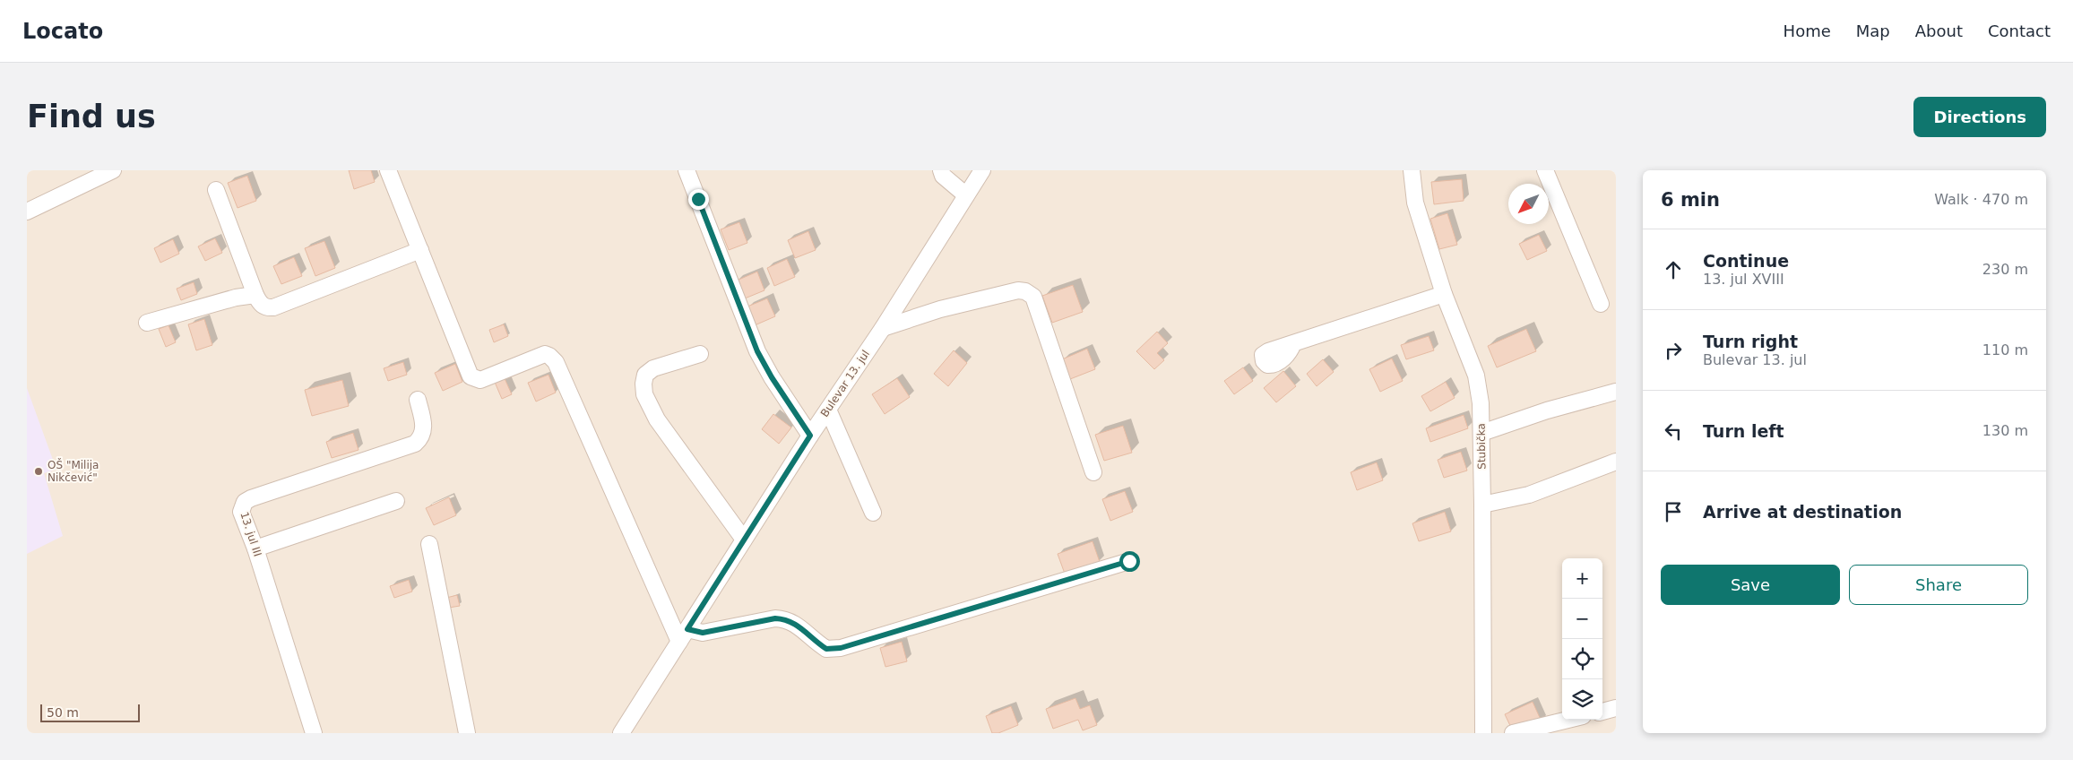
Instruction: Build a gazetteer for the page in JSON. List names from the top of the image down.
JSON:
{
  "streets": {
    "street": ["Bulevar 13. jul", "Stubička", "13. jul III"]
  },
  "places": ["OŠ \"Milija Nikčević\""],
  "scale_bar": "50 m",
  "north": "bottom left",
  "page": {
    "header": "Locato",
    "nav": [
      "Home",
      "Map",
      "About",
      "Contact"
    ],
    "buttons": [
      "Directions",
      ["Save", "Share"]
    ],
    "title": "Find us",
    "heading": ["6 min", "Walk · 470 m"],
    "list": [
      ["Continue", "13. jul XVIII", "230 m"],
      ["Turn right", "Bulevar 13. jul", "110 m"],
      ["Turn left", "130 m"],
      "Arrive at destination"
    ],
    "map_buttons": ["+", "−"],
    "scale": "50 m"
  }
}
